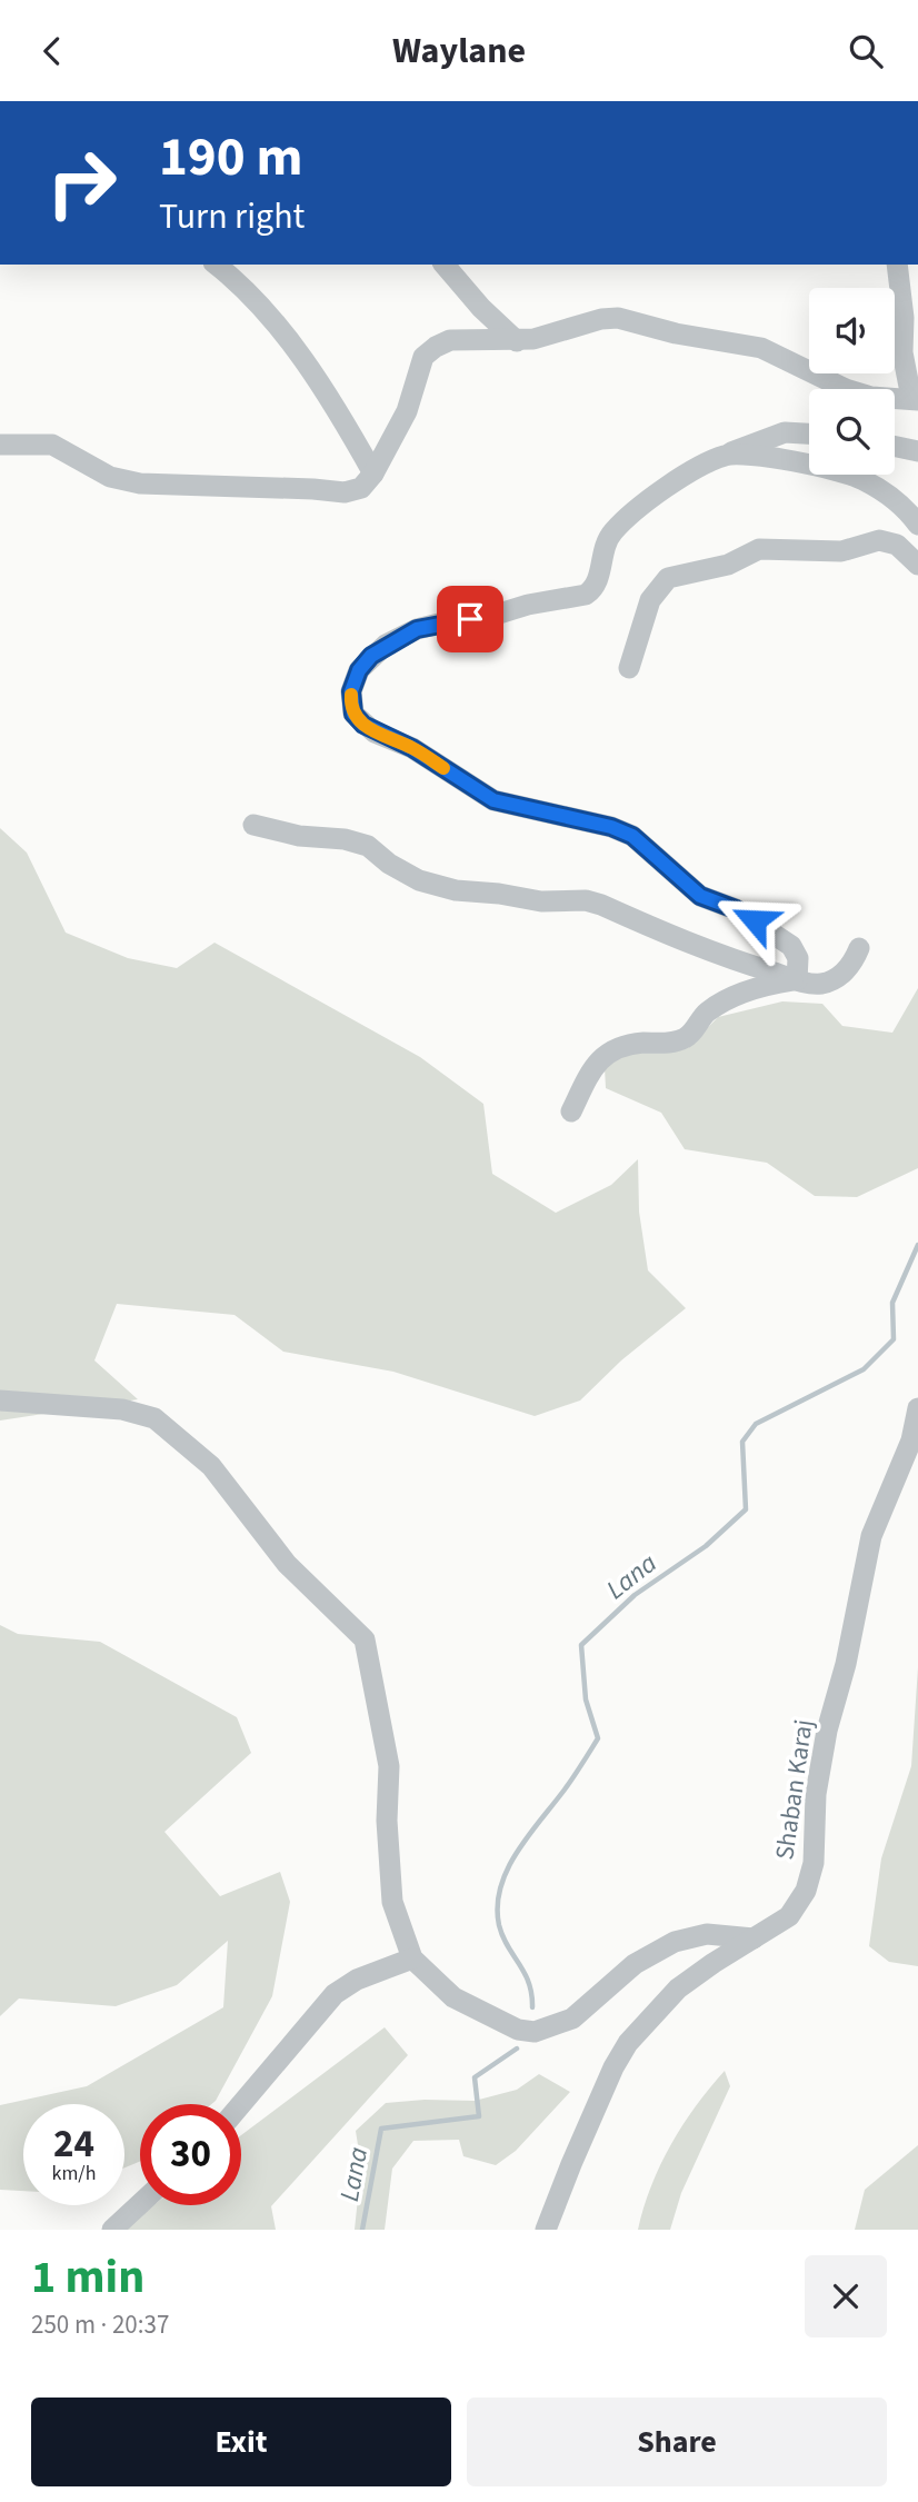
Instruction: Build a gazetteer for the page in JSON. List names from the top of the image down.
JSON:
{
  "streets": {
    "street": ["Shaban Karaj"]
  },
  "water": ["Lana"],
  "page": {
    "header": "Waylane",
    "turn": ["190 m", "Turn right"],
    "speed": "24 km/h",
    "limit": "30",
    "heading": ["1 min", "250 m · 20:37"],
    "buttons": ["Exit", "Share"]
  }
}
